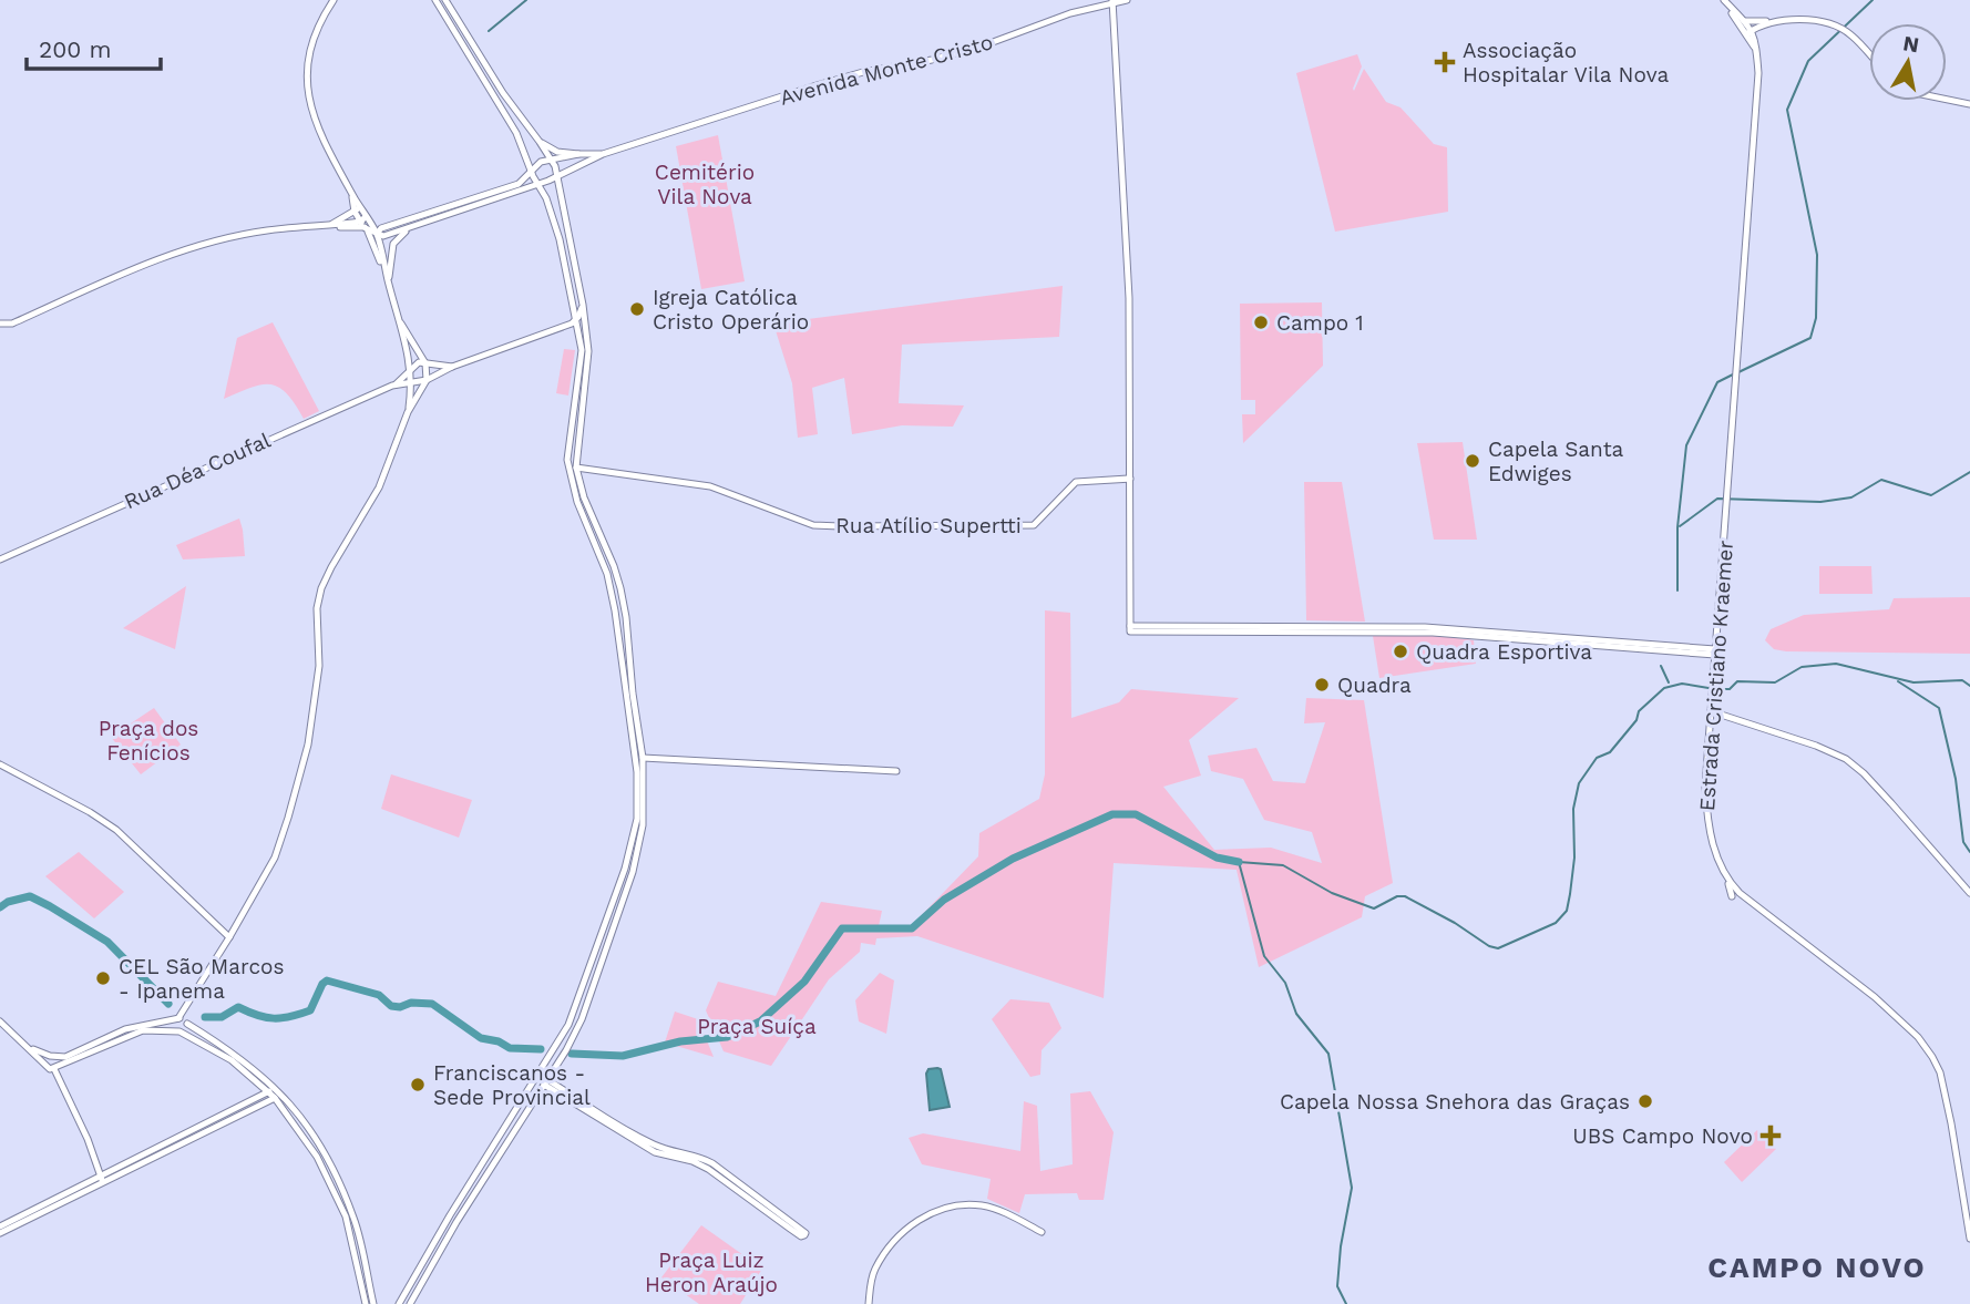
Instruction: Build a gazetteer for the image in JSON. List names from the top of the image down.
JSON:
{
  "streets": {
    "main road": [
      "Avenida Monte Cristo",
      "Rua Déa Coufal",
      "Rua Atílio Supertti",
      "Estrada Cristiano Kraemer"
    ]
  },
  "crossings": [
    ["Avenida Monte Cristo", "Rua Déa Coufal"]
  ],
  "districts": ["CAMPO NOVO"],
  "parks": [
    "Cemitério Vila Nova",
    "Praça dos Fenícios",
    "Praça Suíça",
    "Praça Luiz Heron Araújo"
  ],
  "places": {
    "health": ["Associação Hospitalar Vila Nova", "UBS Campo Novo"],
    "other": [
      "Igreja Católica Cristo Operário",
      "Campo 1",
      "Capela Santa Edwiges",
      "Quadra Esportiva",
      "Quadra",
      "CEL São Marcos - Ipanema",
      "Franciscanos - Sede Provincial",
      "Capela Nossa Snehora das Graças"
    ]
  },
  "scale_bar": "200 m",
  "north": "top"
}
